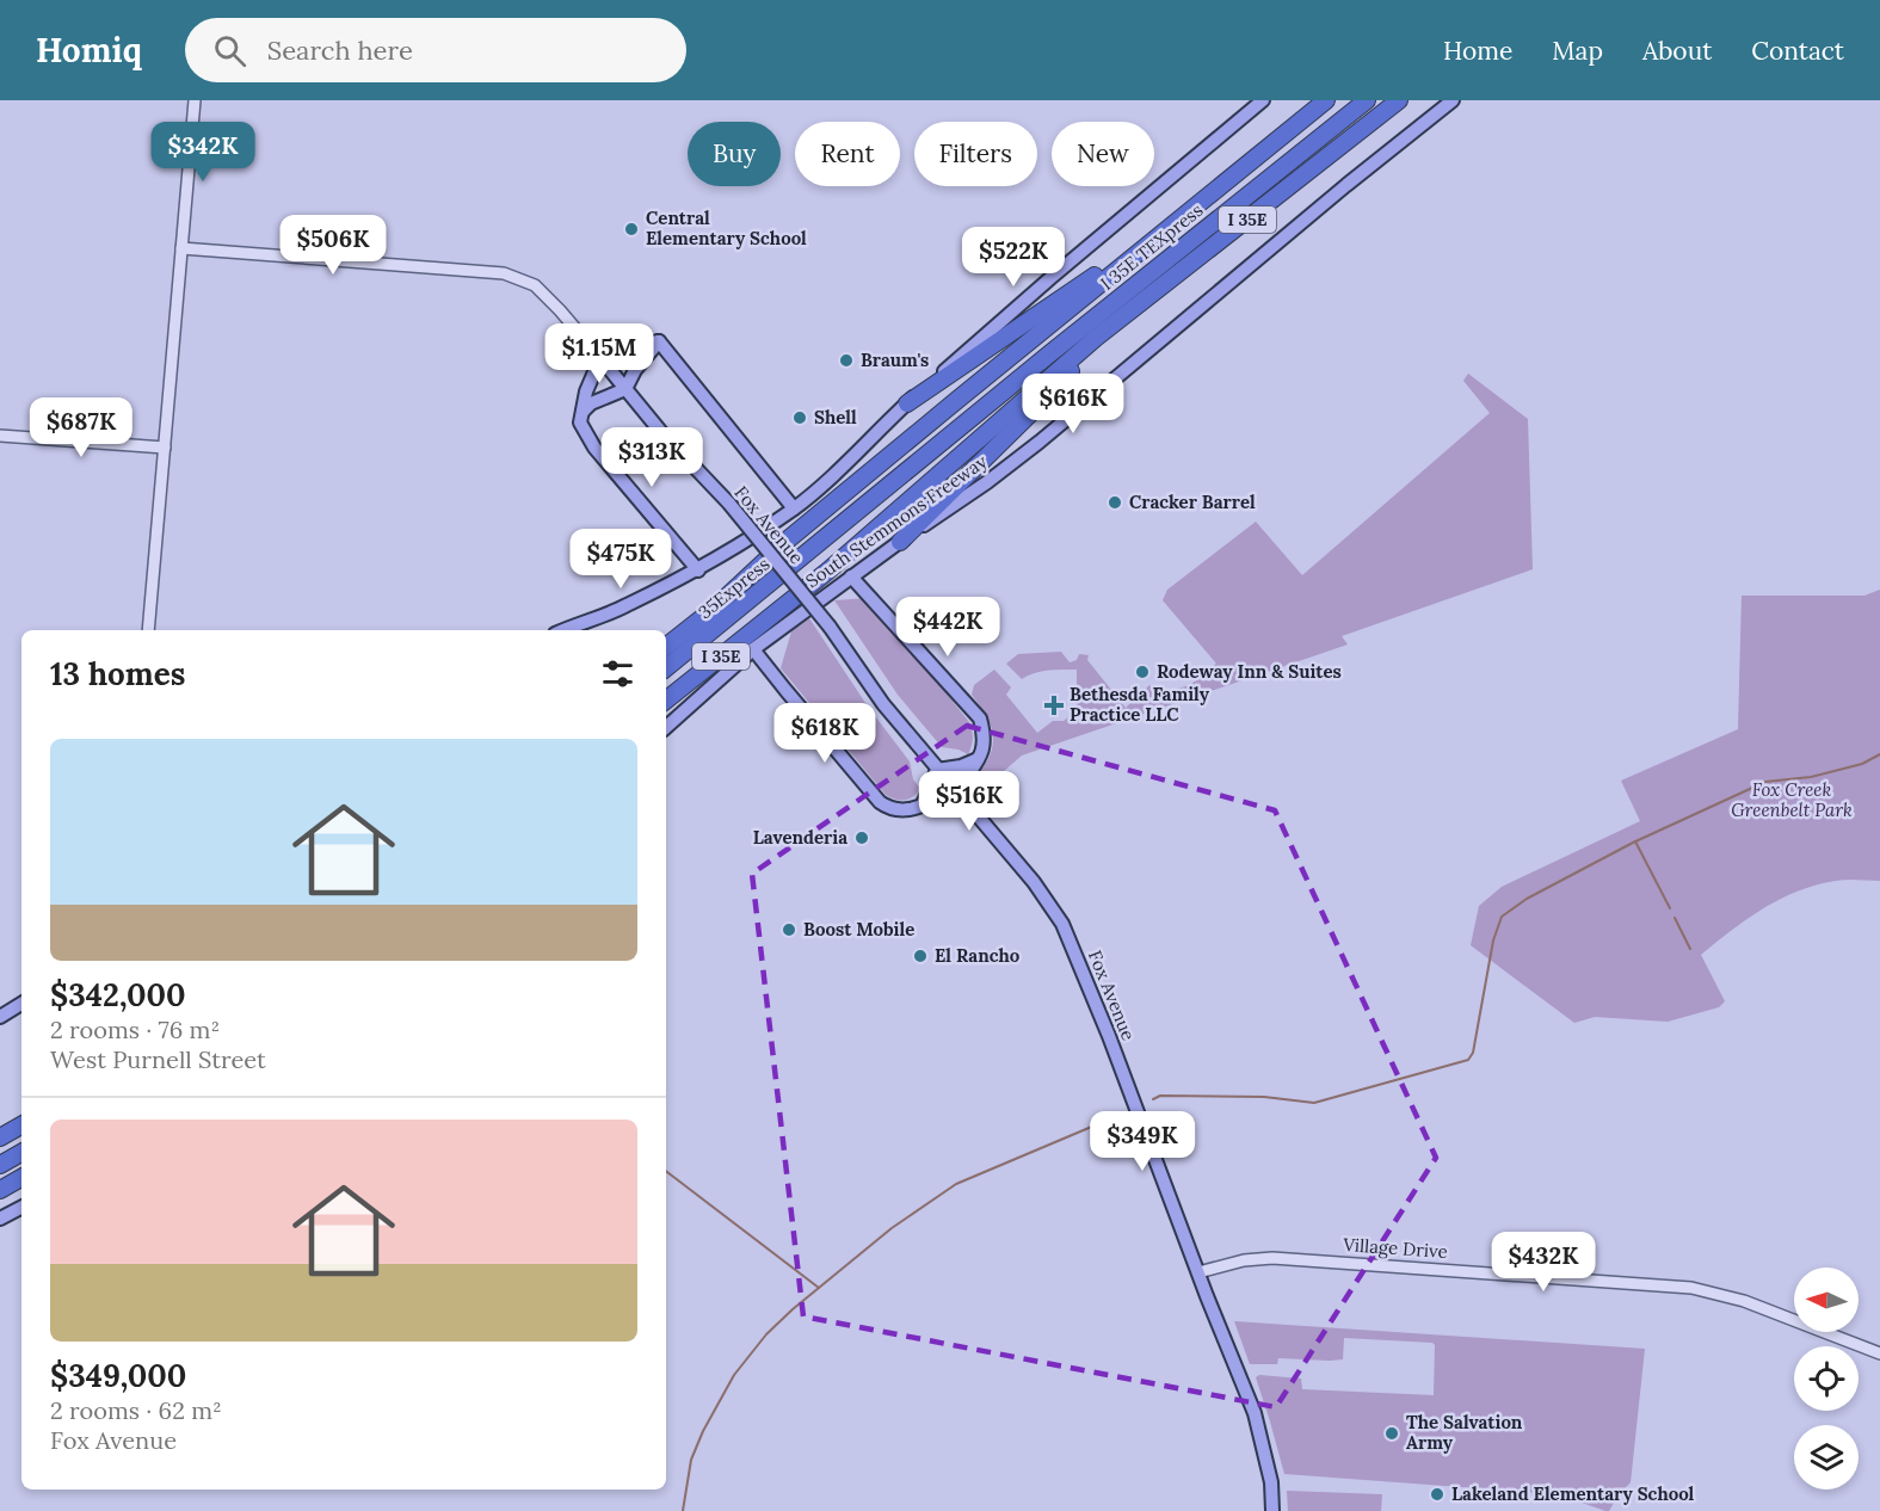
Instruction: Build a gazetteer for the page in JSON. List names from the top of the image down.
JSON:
{
  "streets": {
    "highway": [
      "I 35E",
      "I 35E TEXpress",
      "South Stemmons Freeway",
      "35Express"
    ],
    "main road": ["Fox Avenue"],
    "street": ["Village Drive"]
  },
  "crossings": [
    ["I 35E TEXpress", "35Express"],
    ["Fox Avenue", "Village Drive"]
  ],
  "parks": ["Fox Creek Greenbelt Park"],
  "places": {
    "other": [
      "Central Elementary School",
      "Braum's",
      "Shell",
      "Cracker Barrel",
      "Rodeway Inn & Suites",
      "Lavenderia",
      "Boost Mobile",
      "El Rancho",
      "The Salvation Army",
      "Lakeland Elementary School"
    ],
    "health": ["Bethesda Family Practice LLC"]
  },
  "north": "left",
  "page": {
    "header": "Homiq",
    "search": "Search here",
    "nav": [
      "Home",
      "Map",
      "About",
      "Contact"
    ],
    "price": [
      "$342K",
      "$506K",
      "$522K",
      "$1.15M",
      "$616K",
      "$687K",
      "$313K",
      "$475K",
      "$442K",
      "$618K",
      "$516K",
      "$349K",
      "$432K"
    ],
    "chip": [
      "Buy",
      "Rent",
      "Filters",
      "New"
    ],
    "heading": "13 homes",
    "list": [
      {
        "name": "$342,000",
        "note": "2 rooms · 76 m² · West Purnell Street"
      },
      {
        "name": "$349,000",
        "note": "2 rooms · 62 m² · Fox Avenue"
      }
    ]
  }
}
